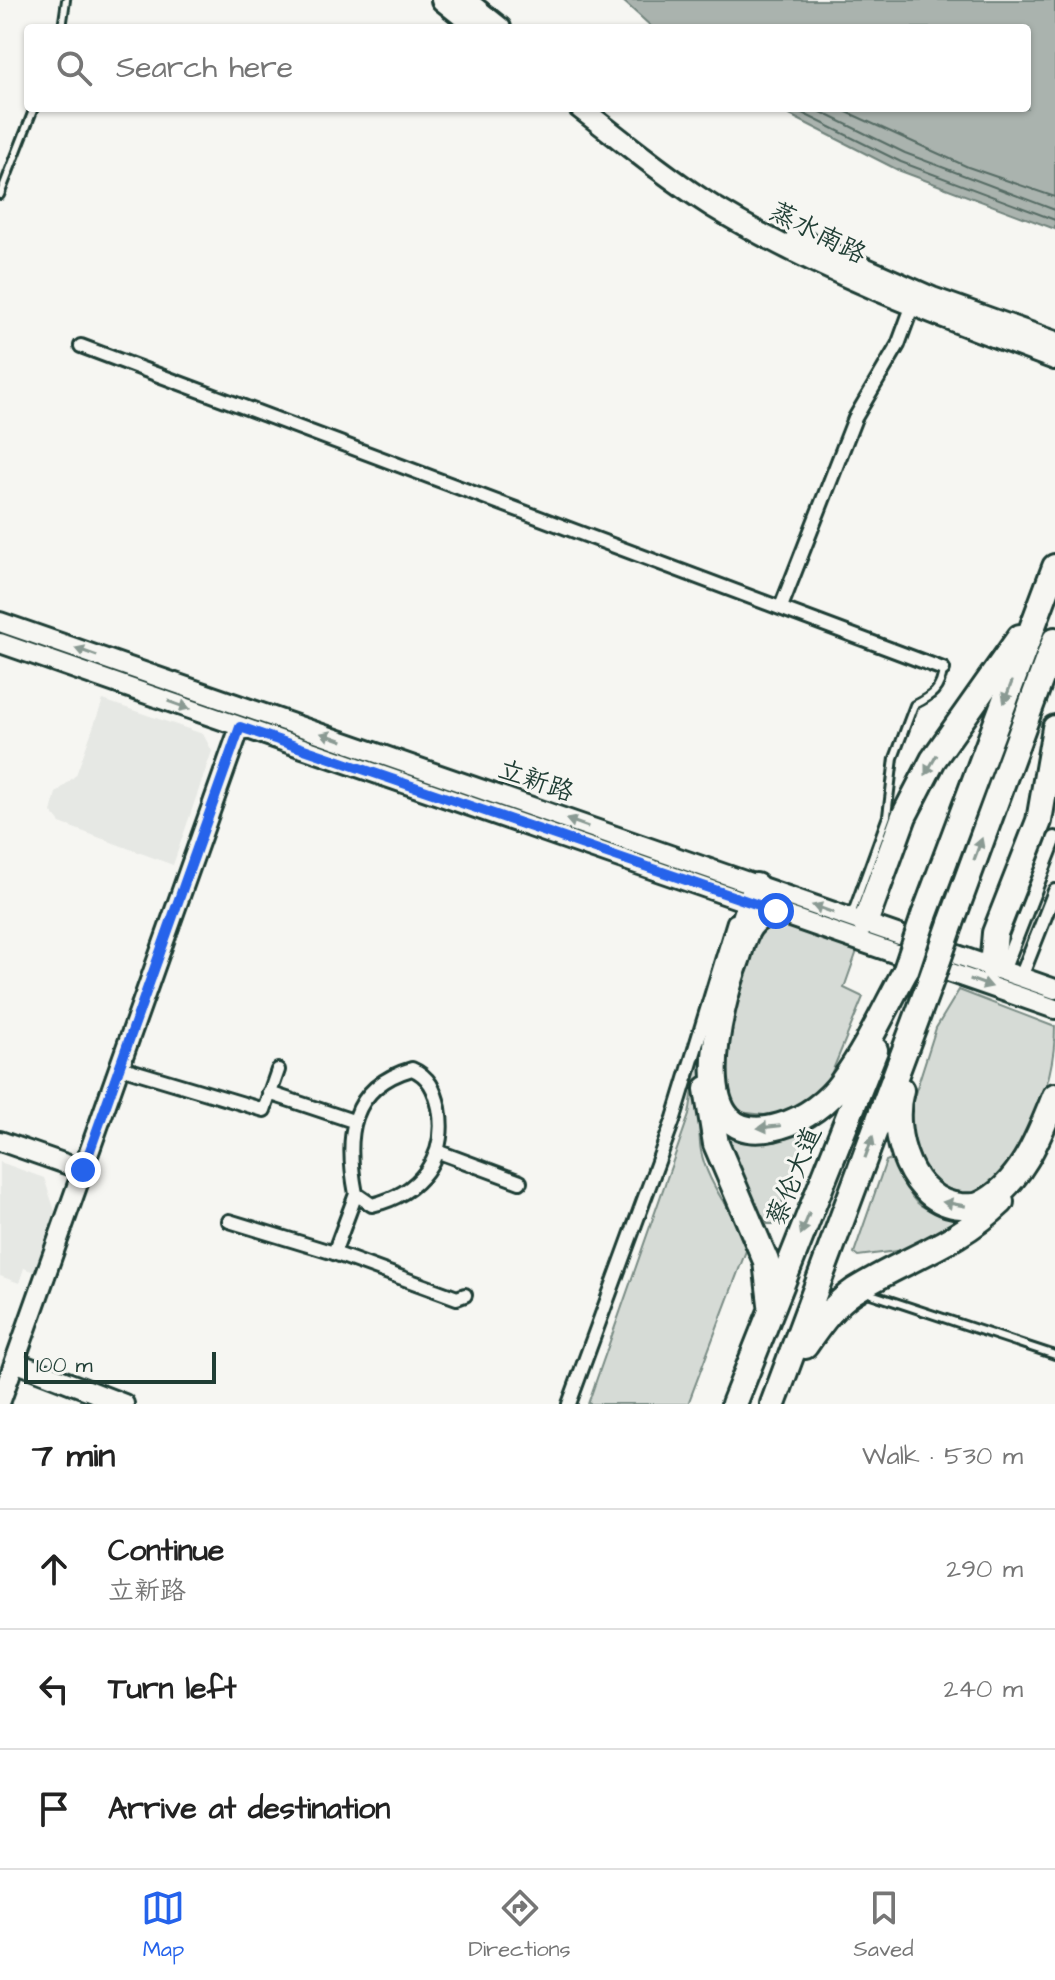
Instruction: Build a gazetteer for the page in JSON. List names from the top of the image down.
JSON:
{
  "streets": {
    "highway": ["蔡伦大道"],
    "main road": ["蒸水南路", "立新路"]
  },
  "scale_bar": "100 m",
  "page": {
    "search": "Search here",
    "scale": "100 m",
    "heading": ["7 min", "Walk · 530 m"],
    "list": [
      ["Continue", "立新路", "290 m"],
      ["Turn left", "240 m"],
      "Arrive at destination"
    ],
    "nav": ["Map", "Directions", "Saved"]
  }
}
